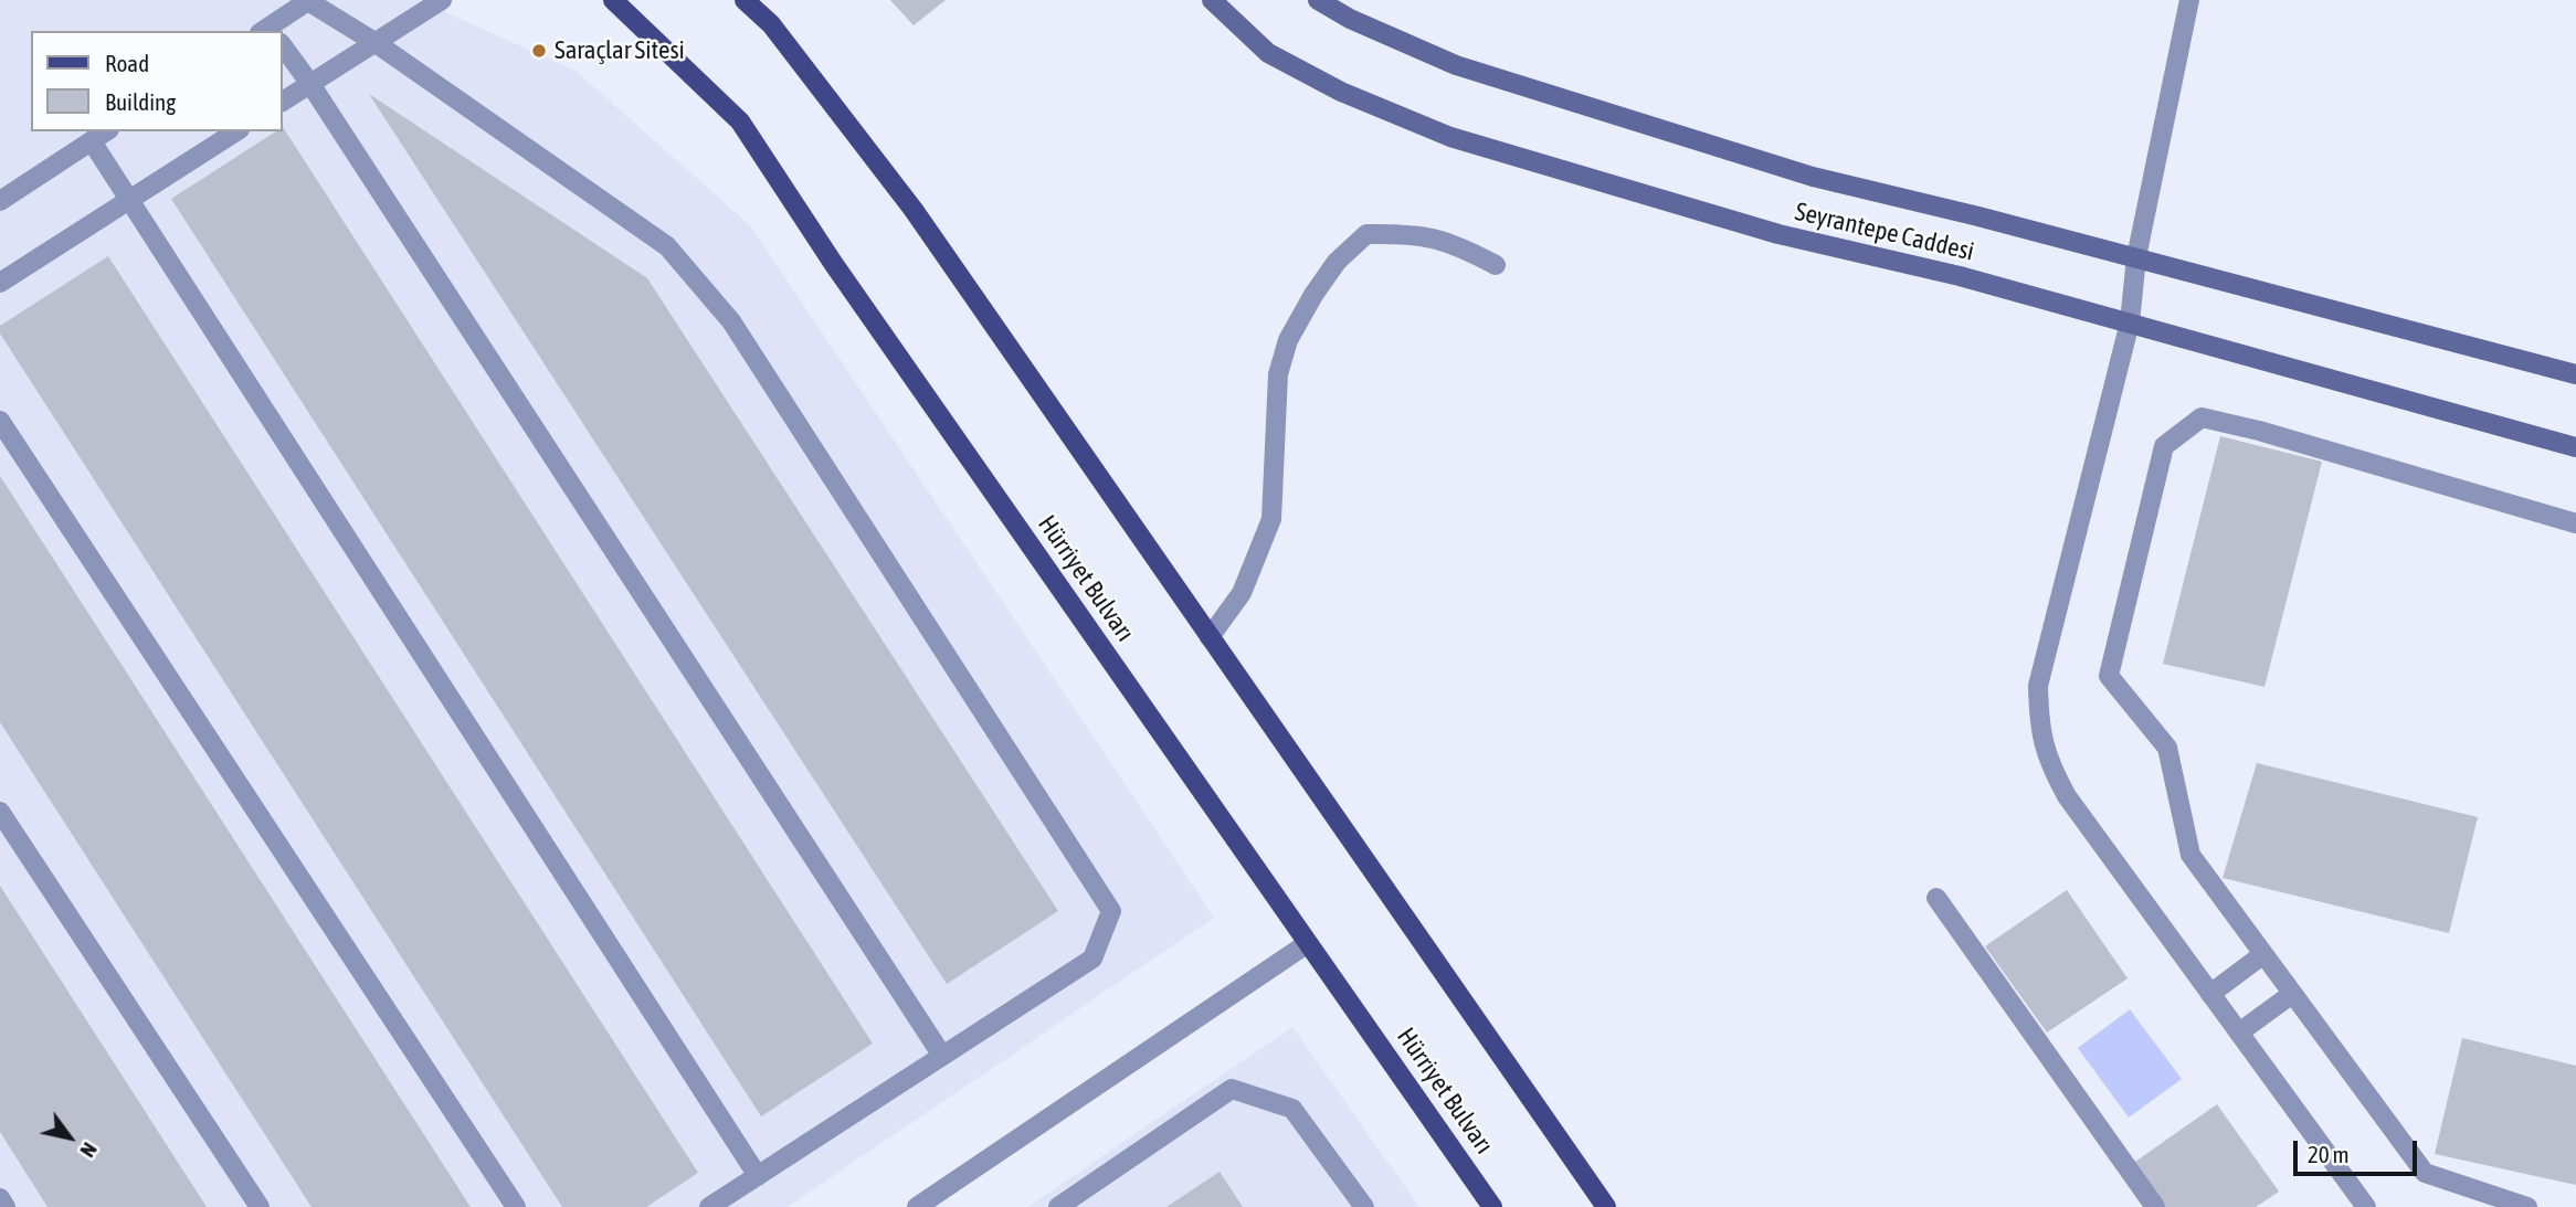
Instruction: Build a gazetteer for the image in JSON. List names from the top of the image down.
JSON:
{
  "streets": {
    "main road": ["Seyrantepe Caddesi", "Hürriyet Bulvarı"]
  },
  "places": ["Saraçlar Sitesi"],
  "legend": ["Road", "Building"],
  "scale_bar": "20 m",
  "north": "bottom right"
}
